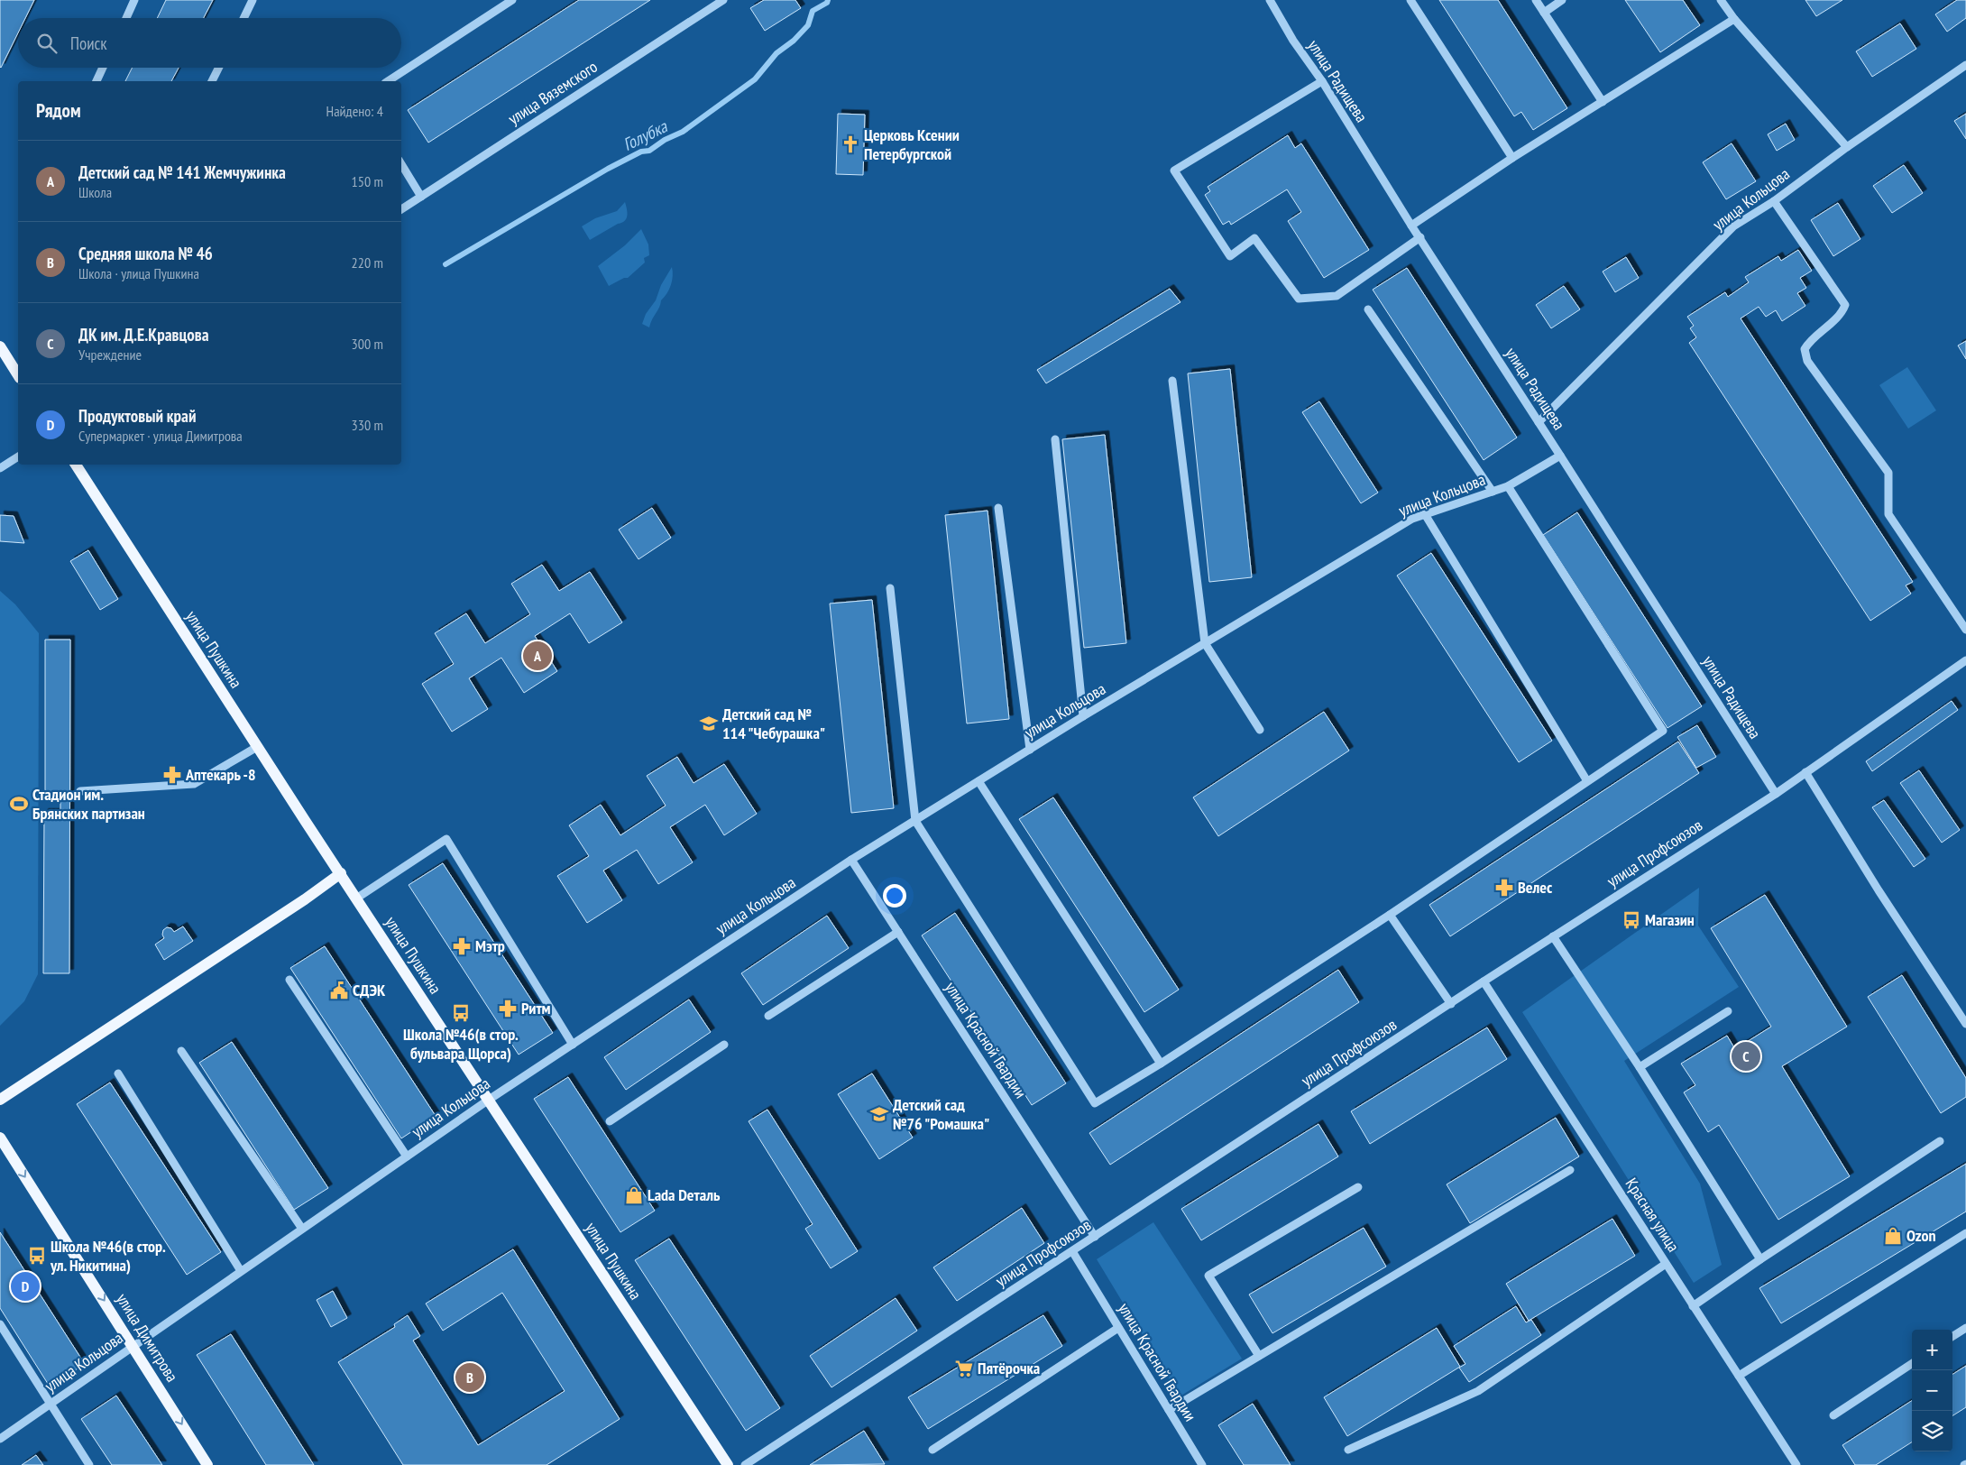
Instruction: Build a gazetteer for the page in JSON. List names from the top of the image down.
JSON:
{
  "streets": {
    "main road": ["улица Пушкина", "улица Димитрова"],
    "street": [
      "улица Радищева",
      "улица Вяземского",
      "улица Кольцова",
      "улица Профсоюзов",
      "улица Красной Гвардии",
      "Красная улица"
    ]
  },
  "crossings": [
    ["улица Радищева", "улица Кольцова"],
    ["улица Радищева", "улица Профсоюзов"],
    ["улица Кольцова", "улица Пушкина"],
    ["улица Кольцова", "улица Красной Гвардии"],
    ["улица Кольцова", "улица Димитрова"],
    ["улица Профсоюзов", "улица Красной Гвардии"],
    ["улица Профсоюзов", "Красная улица"]
  ],
  "one_way": ["улица Димитрова"],
  "water": ["Голубка"],
  "places": {
    "church": ["Церковь Ксении Петербургской"],
    "school or university": ["Детский сад № 114 \"Чебурашка\"", "Детский сад №76 \"Ромашка\""],
    "pharmacy": [
      "Аптекарь -8",
      "Велес",
      "Мэтр",
      "Ритм"
    ],
    "sports": ["Стадион им. Брянских партизан"],
    "bus stop": ["Магазин", "Школа №46(в стор. бульвара Щорса)", "Школа №46(в стор. ул. Никитина)"],
    "public building": ["СДЭК"],
    "shop": ["Lada Dеталь", "Ozon"],
    "supermarket": ["Пятёрочка"]
  },
  "page": {
    "search": "Поиск",
    "heading": ["Рядом", "Найдено: 4"],
    "list": [
      {
        "mark": "A",
        "name": "Детский сад № 141 Жемчужинка",
        "note": "Школа",
        "value": "150 m"
      },
      {
        "mark": "B",
        "name": "Средняя школа № 46",
        "note": "Школа · улица Пушкина",
        "value": "220 m"
      },
      {
        "mark": "C",
        "name": "ДК им. Д.Е.Кравцова",
        "note": "Учреждение",
        "value": "300 m"
      },
      {
        "mark": "D",
        "name": "Продуктовый край",
        "note": "Супермаркет · улица Димитрова",
        "value": "330 m"
      }
    ],
    "pins": [
      "A",
      "C",
      "D",
      "B"
    ],
    "map_buttons": ["+", "−"]
  }
}
